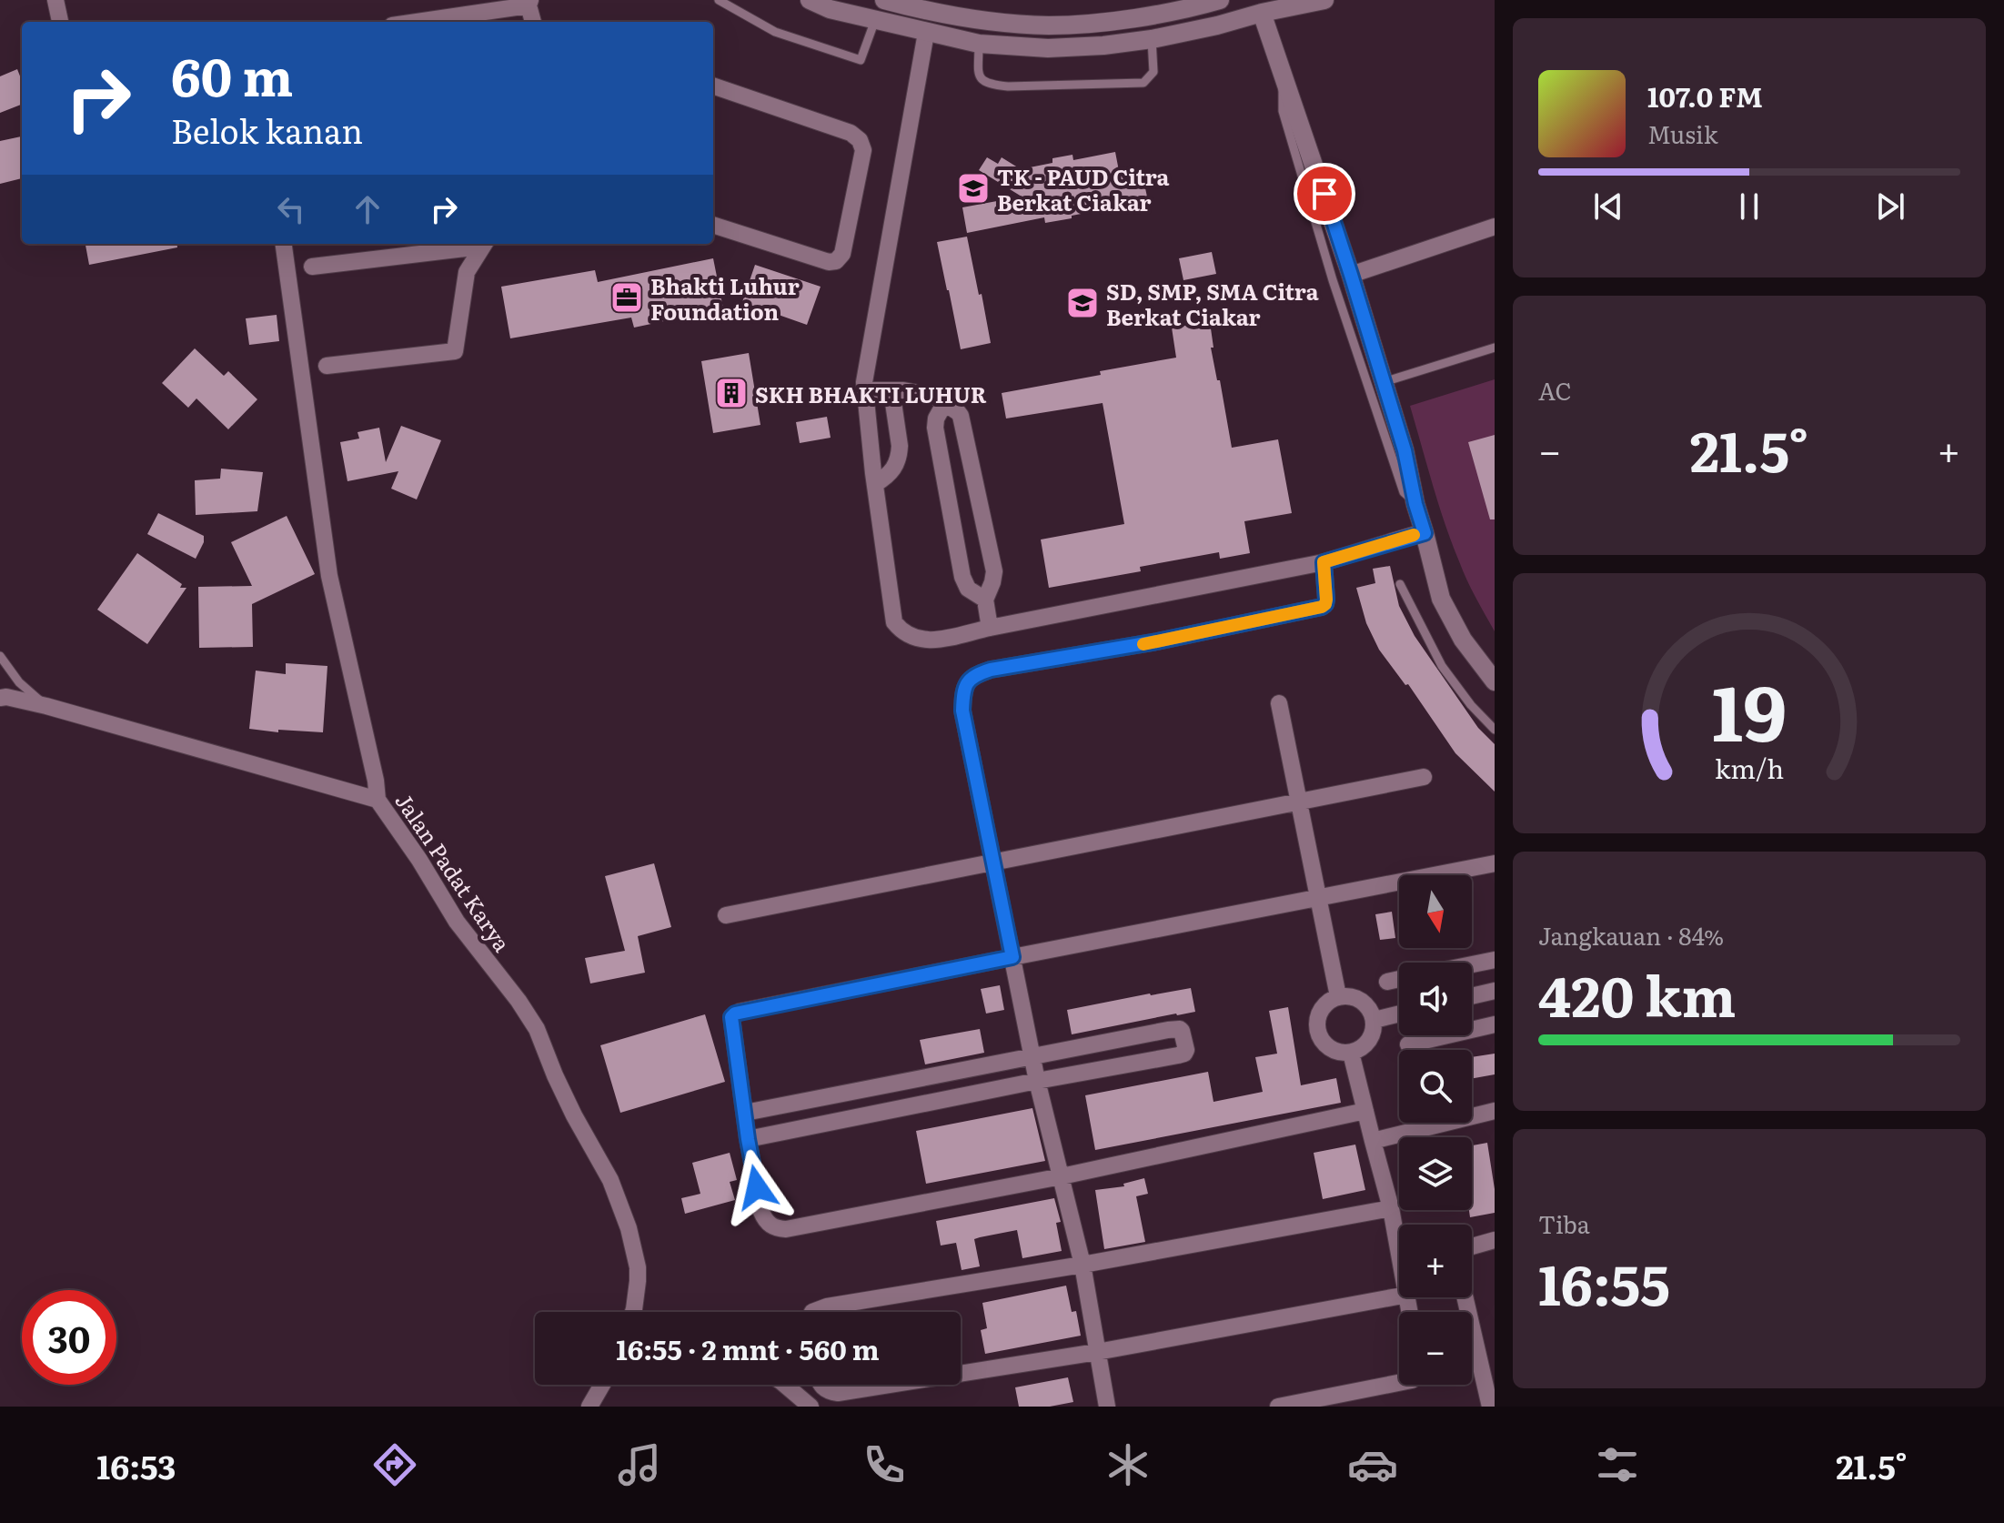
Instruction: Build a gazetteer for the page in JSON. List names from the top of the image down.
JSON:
{
  "streets": {
    "street": ["Jalan Padat Karya"]
  },
  "places": {
    "school or university": ["TK - PAUD Citra Berkat Ciakar", "SD, SMP, SMA Citra Berkat Ciakar"],
    "office": ["Bhakti Luhur Foundation"],
    "building": ["SKH BHAKTI LUHUR"]
  },
  "north": "bottom",
  "page": {
    "turn": ["60 m", "Belok kanan"],
    "song": ["107.0 FM", "Musik"],
    "tile": [
      "AC",
      ["Jangkauan · 84%", "420 km"],
      ["Tiba", "16:55"]
    ],
    "heat": ["−", "21.5°", "+"],
    "map_buttons": ["+", "−"],
    "limit": "30",
    "trip": "16:55 · 2 mnt · 560 m",
    "tabs": ["16:53", "21.5°"],
    "gauge": ["19", "km/h"]
  }
}
